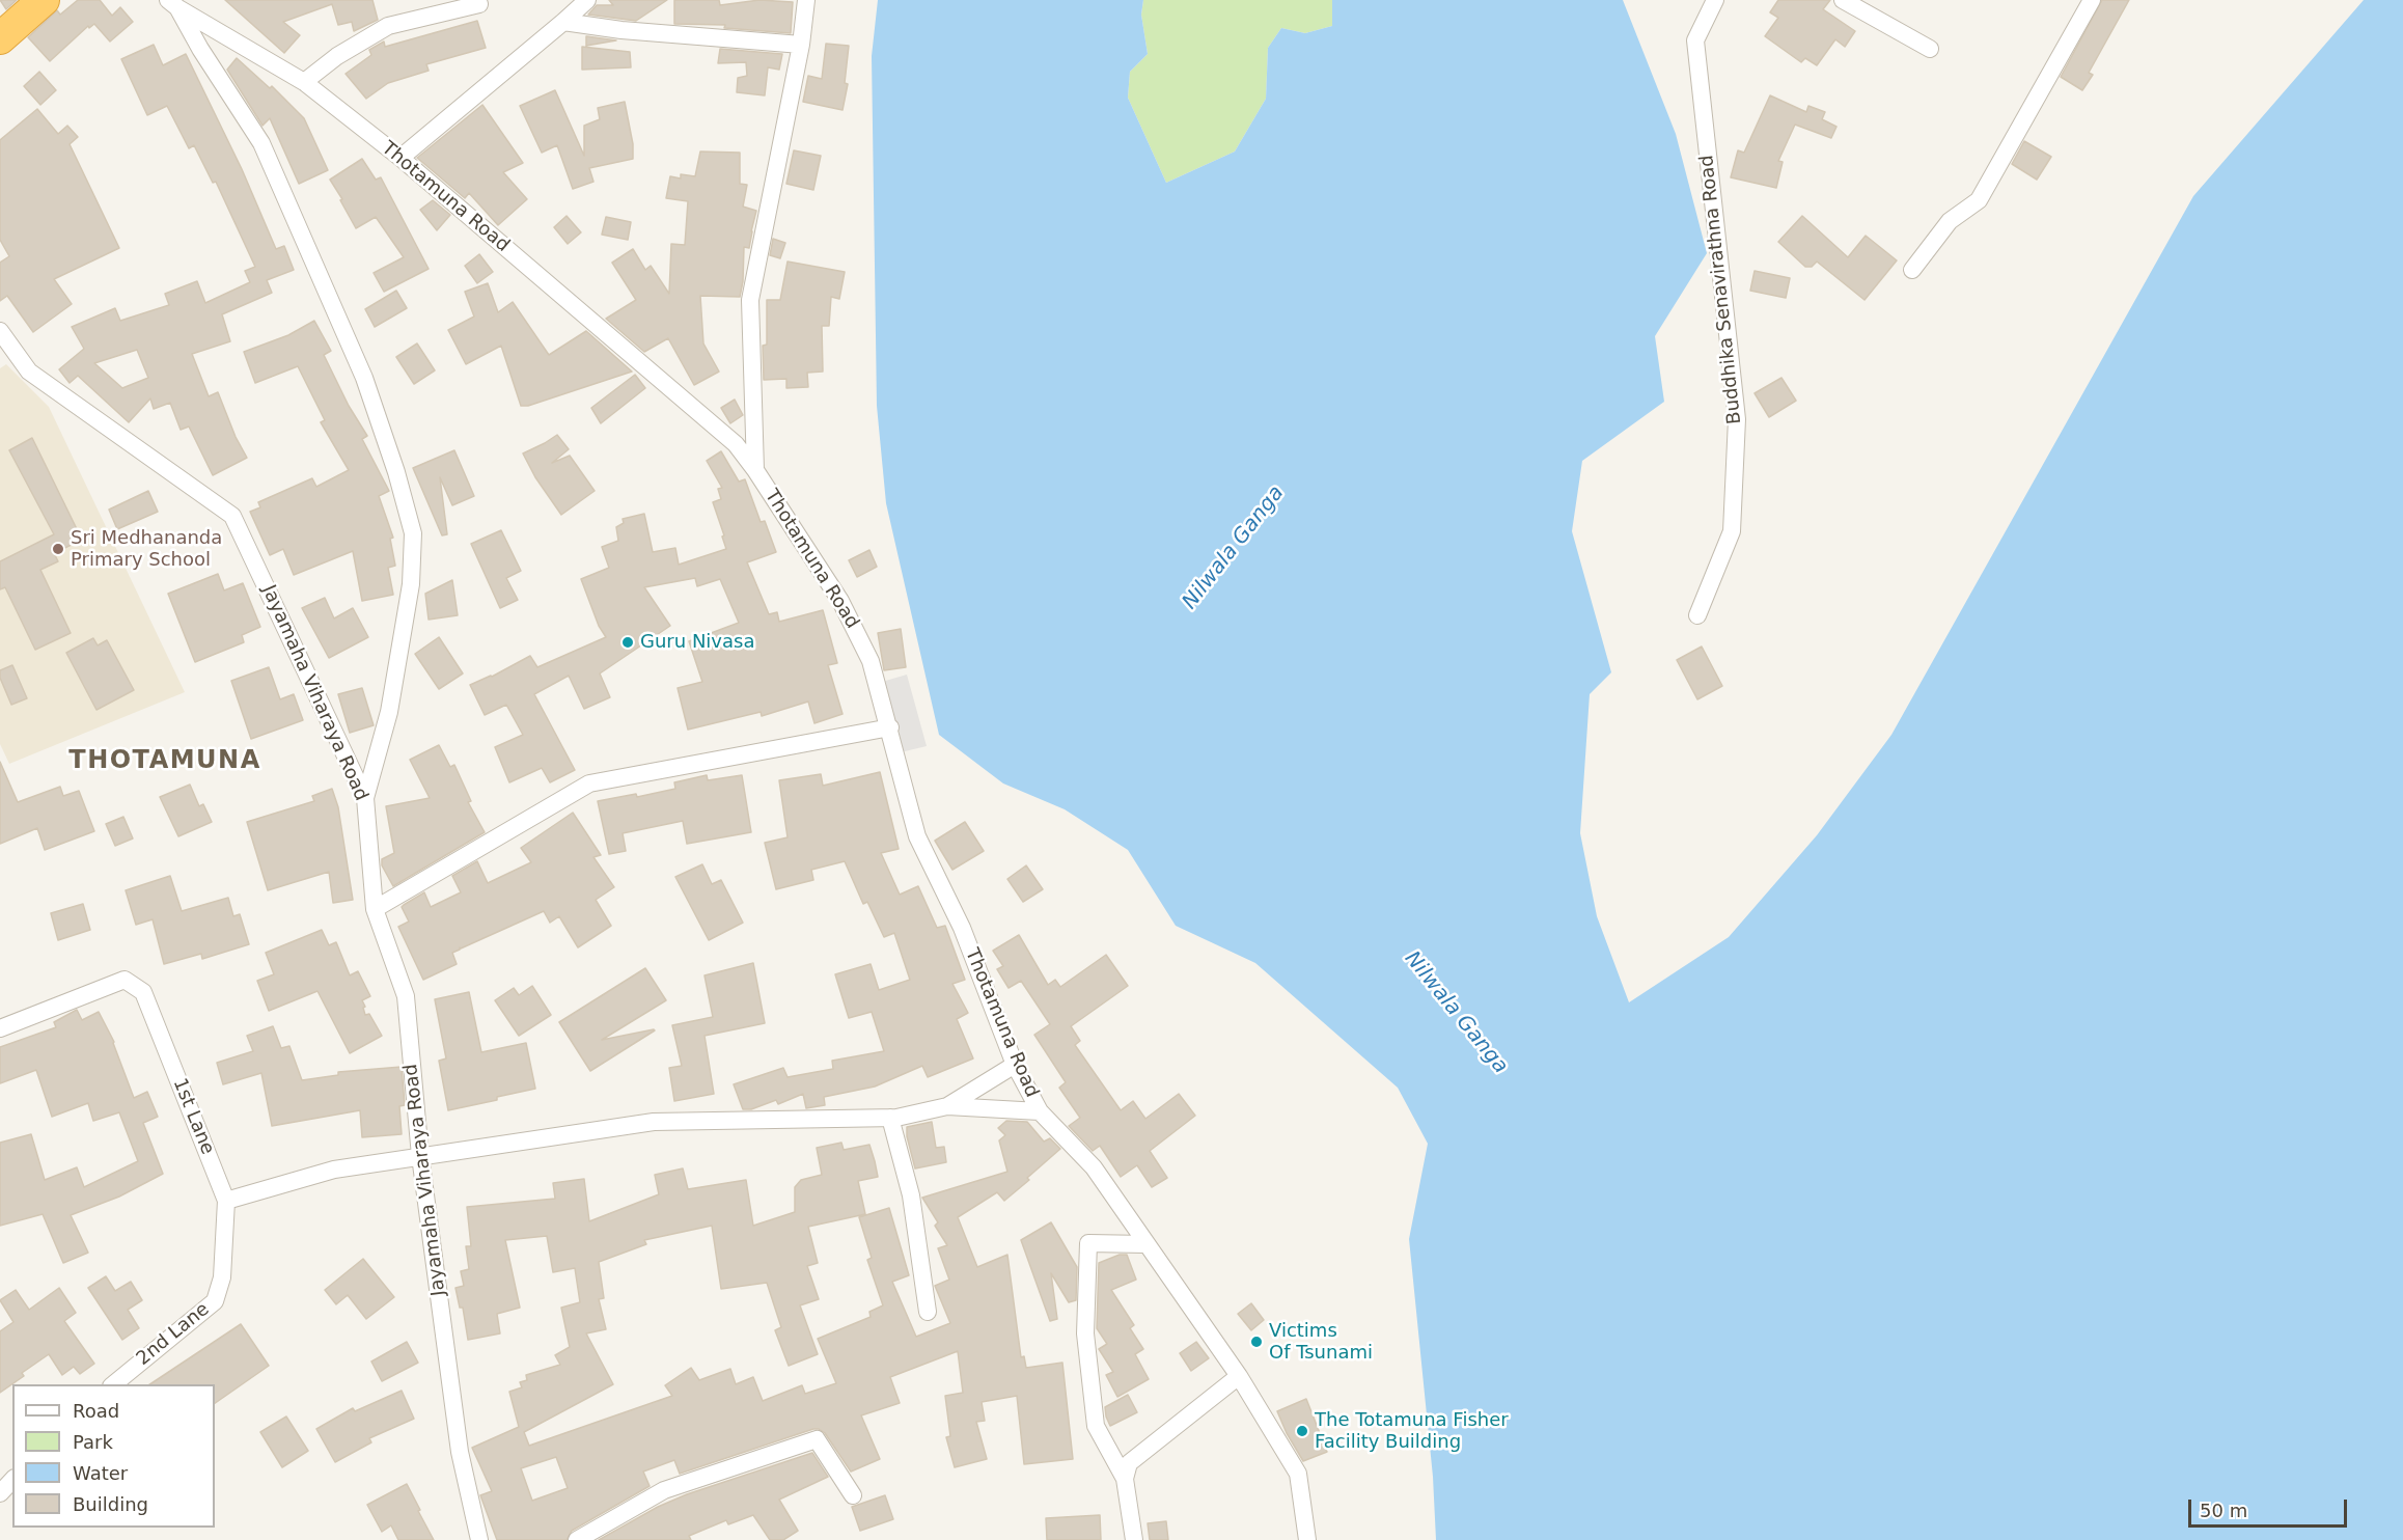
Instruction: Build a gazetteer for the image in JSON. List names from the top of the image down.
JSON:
{
  "streets": {
    "street": [
      "Thotamuna Road",
      "Buddhika Senavirathna Road",
      "Jayamaha Viharaya Road",
      "1st Lane",
      "2nd Lane"
    ]
  },
  "crossings": [
    ["1st Lane", "2nd Lane"]
  ],
  "districts": ["THOTAMUNA"],
  "water": ["Nilwala Ganga"],
  "places": [
    "Sri Medhananda Primary School",
    "Guru Nivasa",
    "Victims Of Tsunami",
    "The Totamuna Fisher Facility Building"
  ],
  "legend": [
    "Road",
    "Park",
    "Water",
    "Building"
  ],
  "scale_bar": "50 m"
}
